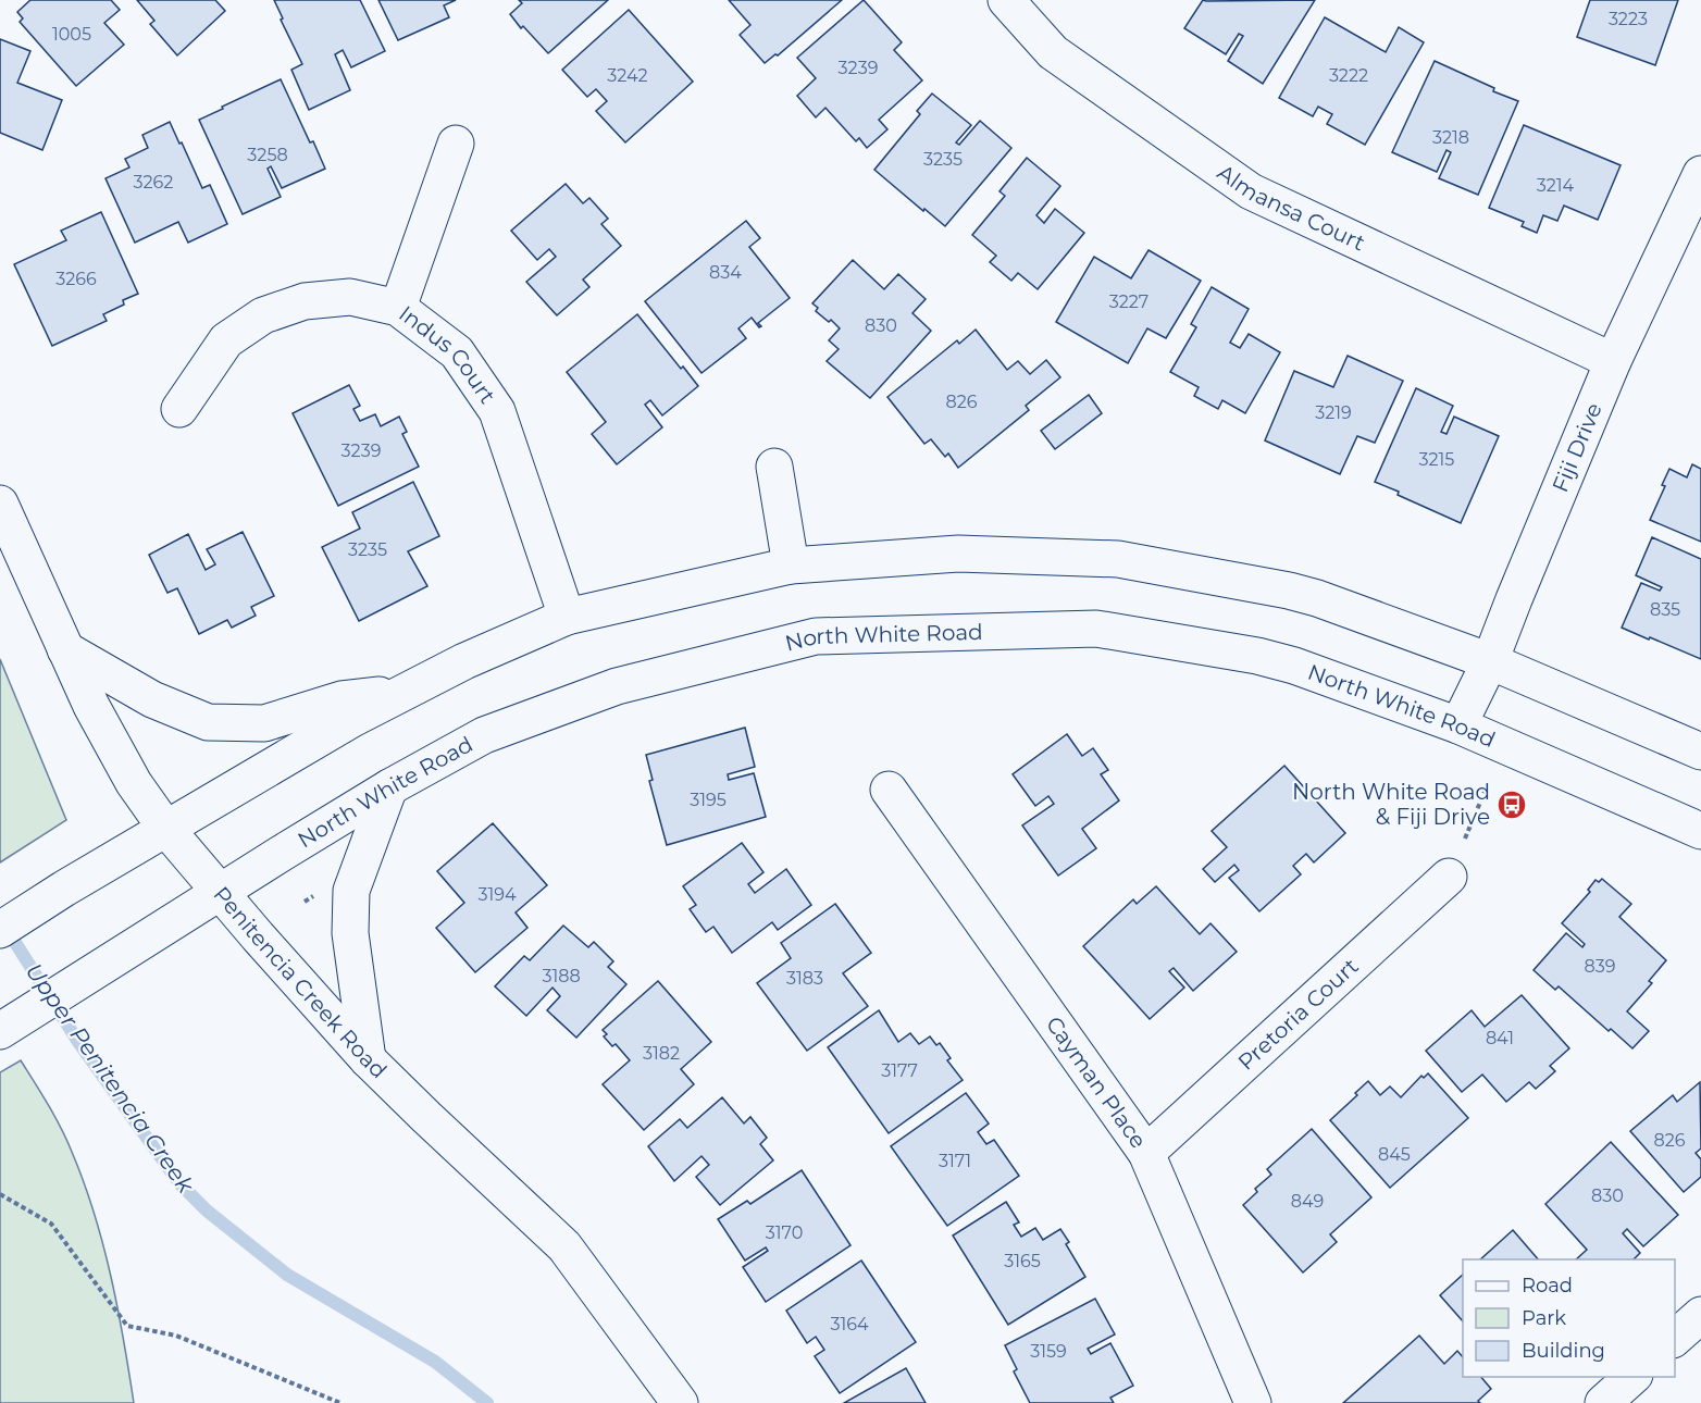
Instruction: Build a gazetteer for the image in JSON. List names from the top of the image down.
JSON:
{
  "streets": {
    "street": [
      "Almansa Court",
      "Indus Court",
      "Fiji Drive",
      "North White Road",
      "Penitencia Creek Road",
      "Pretoria Court",
      "Cayman Place"
    ]
  },
  "crossings": [
    ["Almansa Court", "Fiji Drive"],
    ["Fiji Drive", "North White Road"],
    ["North White Road", "Penitencia Creek Road"],
    ["Pretoria Court", "Cayman Place"]
  ],
  "water": ["Upper Penitencia Creek"],
  "places": {
    "bus stop": ["North White Road & Fiji Drive"]
  },
  "house_numbers": [
    "3223",
    "1005",
    "3239",
    "3242",
    "3222",
    "3218",
    "3258",
    "3235",
    "3262",
    "3214",
    "834",
    "3266",
    "3227",
    "830",
    "826",
    "3219",
    "3239",
    "3215",
    "3235",
    "835",
    "3195",
    "3194",
    "839",
    "3188",
    "3183",
    "841",
    "3182",
    "3177",
    "826",
    "845",
    "3171",
    "830",
    "849",
    "3170",
    "3165",
    "3164",
    "3159"
  ],
  "legend": ["Road", "Park", "Building"]
}
